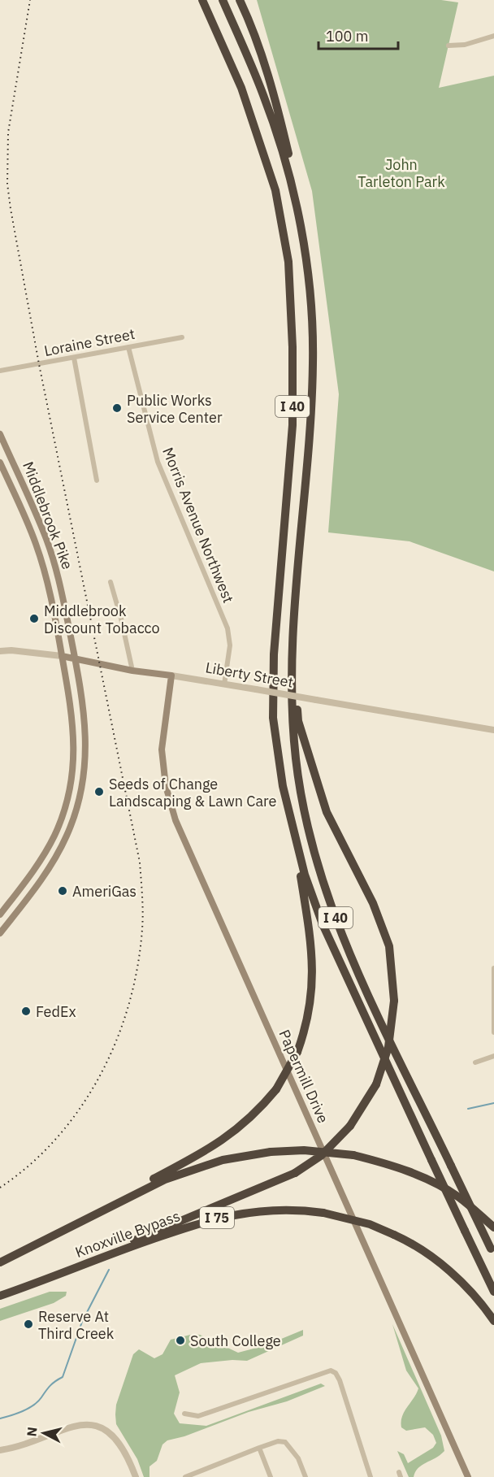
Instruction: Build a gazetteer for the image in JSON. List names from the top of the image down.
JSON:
{
  "streets": {
    "highway": ["I 40", "I 75", "Knoxville Bypass"],
    "main road": ["Middlebrook Pike", "Liberty Street", "Papermill Drive"],
    "street": ["Loraine Street", "Morris Avenue Northwest"]
  },
  "crossings": [
    ["Loraine Street", "Morris Avenue Northwest"],
    ["Middlebrook Pike", "Liberty Street"],
    ["Morris Avenue Northwest", "Liberty Street"],
    ["Liberty Street", "Papermill Drive"]
  ],
  "parks": ["John Tarleton Park"],
  "places": [
    "Public Works Service Center",
    "Middlebrook Discount Tobacco",
    "Seeds of Change Landscaping & Lawn Care",
    "AmeriGas",
    "FedEx",
    "Reserve At Third Creek",
    "South College"
  ],
  "scale_bar": "100 m",
  "north": "left"
}
